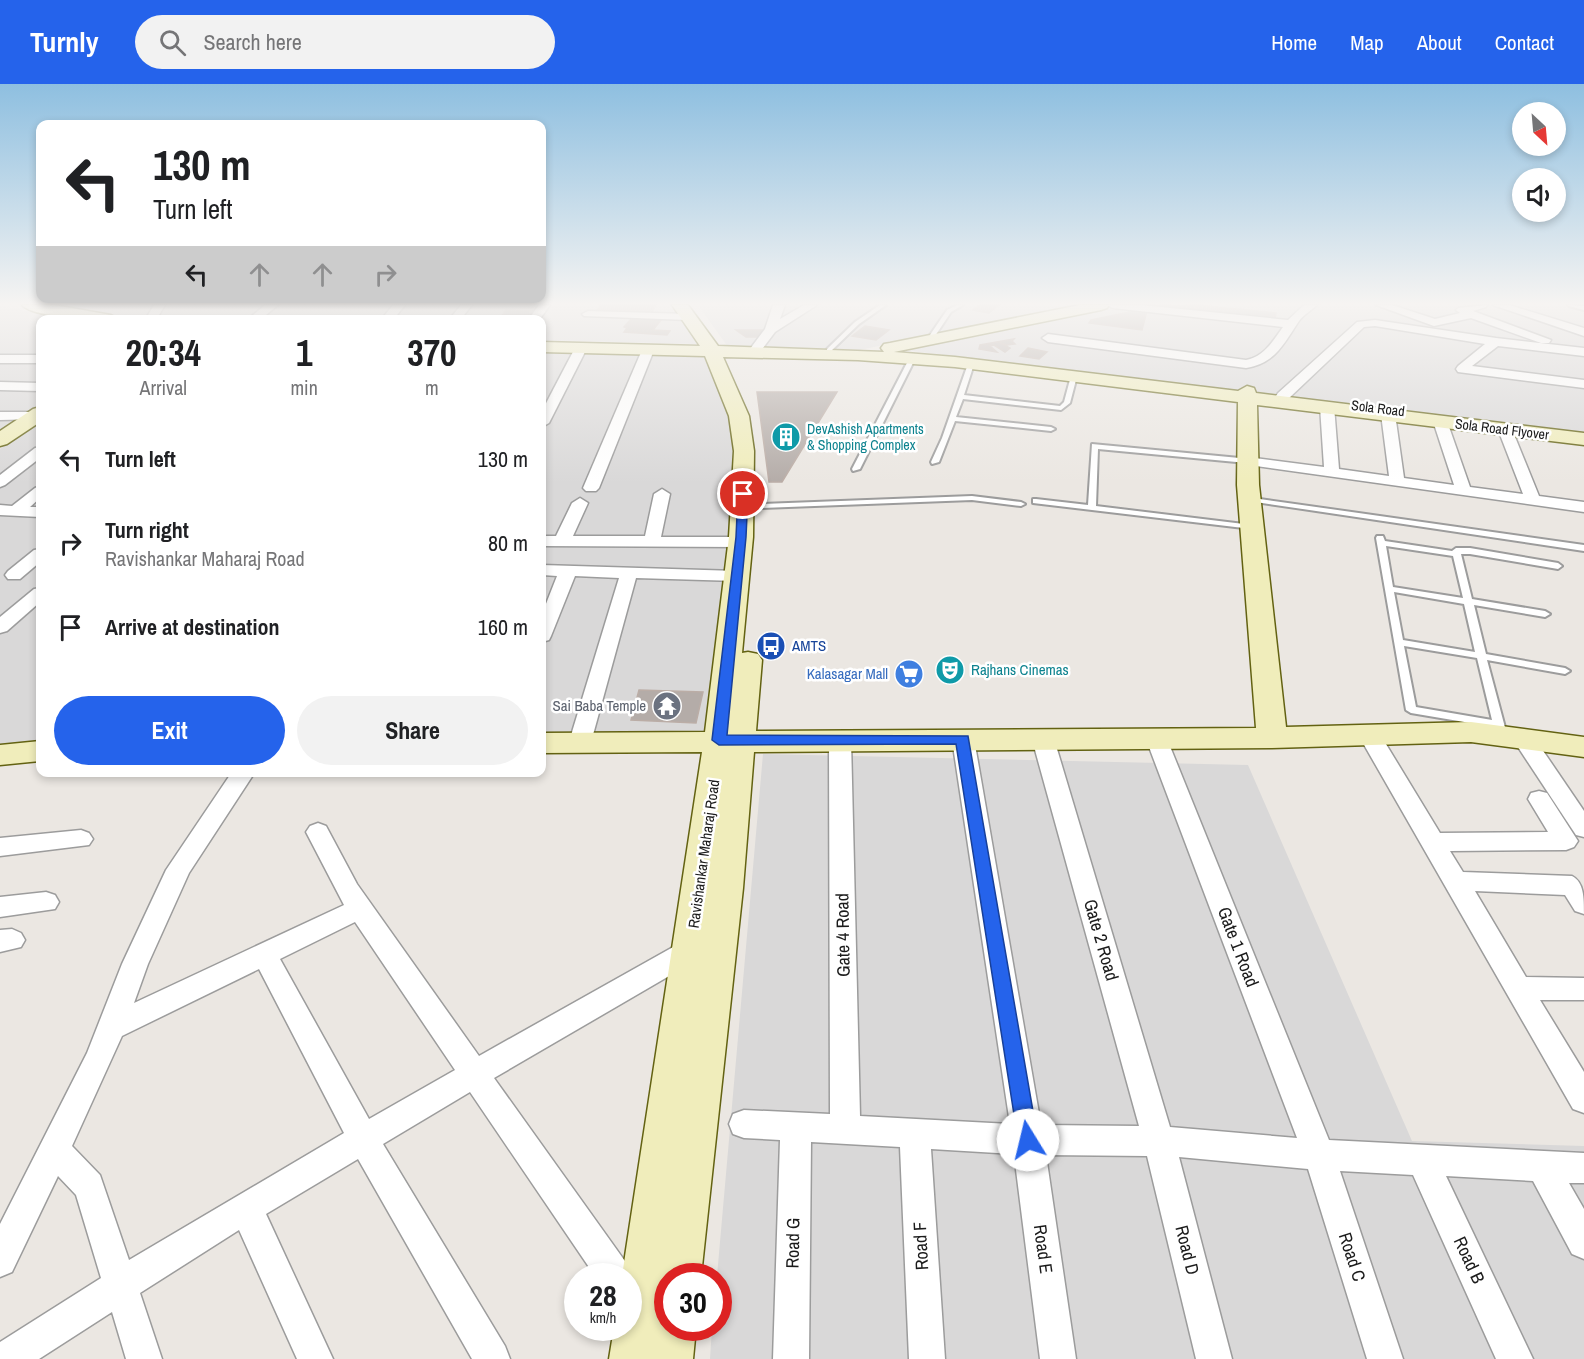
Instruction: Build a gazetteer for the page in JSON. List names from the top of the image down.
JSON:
{
  "streets": {
    "main road": ["Sola Road", "Sola Road Flyover", "Ravishankar Maharaj Road"],
    "street": [
      "Gate 4 Road",
      "Gate 2 Road",
      "Gate 1 Road",
      "Road G",
      "Road F",
      "Road E",
      "Road D",
      "Road C",
      "Road B"
    ]
  },
  "crossings": [
    ["Sola Road", "Sola Road Flyover"],
    ["Gate 2 Road", "Road D"],
    ["Gate 1 Road", "Road C"]
  ],
  "places": {
    "building": ["DevAshish Apartments & Shopping Complex"],
    "bus stop": ["AMTS"],
    "theatre": ["Rajhans Cinemas"],
    "supermarket": ["Kalasagar Mall"],
    "temple": ["Sai Baba Temple"]
  },
  "north": "bottom right",
  "page": {
    "header": "Turnly",
    "search": "Search here",
    "nav": [
      "Home",
      "Map",
      "About",
      "Contact"
    ],
    "turn": ["130 m", "Turn left"],
    "eta": [
      "20:34",
      "Arrival",
      "1",
      "min",
      "370",
      "m"
    ],
    "list": [
      {
        "name": "Turn left",
        "value": "130 m"
      },
      {
        "name": "Turn right",
        "note": "Ravishankar Maharaj Road",
        "value": "80 m"
      },
      {
        "name": "Arrive at destination",
        "value": "160 m"
      }
    ],
    "buttons": ["Exit", "Share"],
    "speed": "28 km/h",
    "limit": "30"
  }
}
